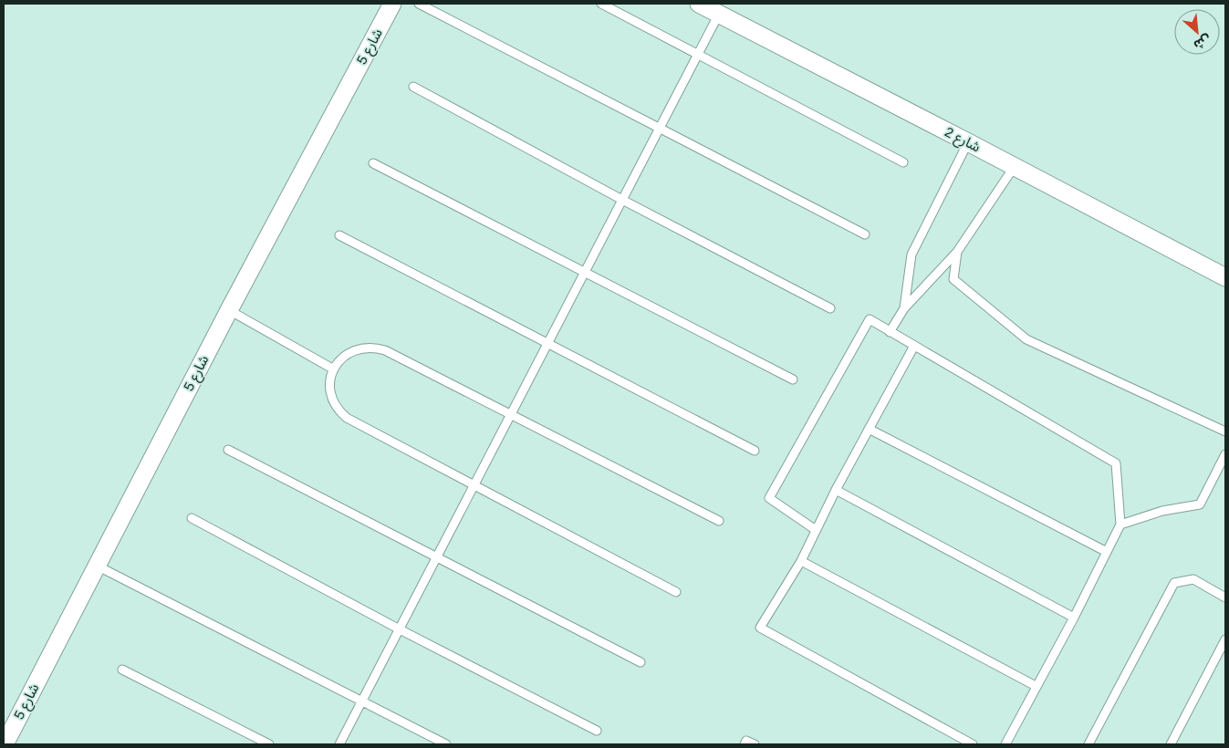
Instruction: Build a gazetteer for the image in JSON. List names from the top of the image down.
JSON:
{
  "streets": {
    "street": ["شارع 5", "شارع 2"]
  },
  "north": "bottom right"
}
